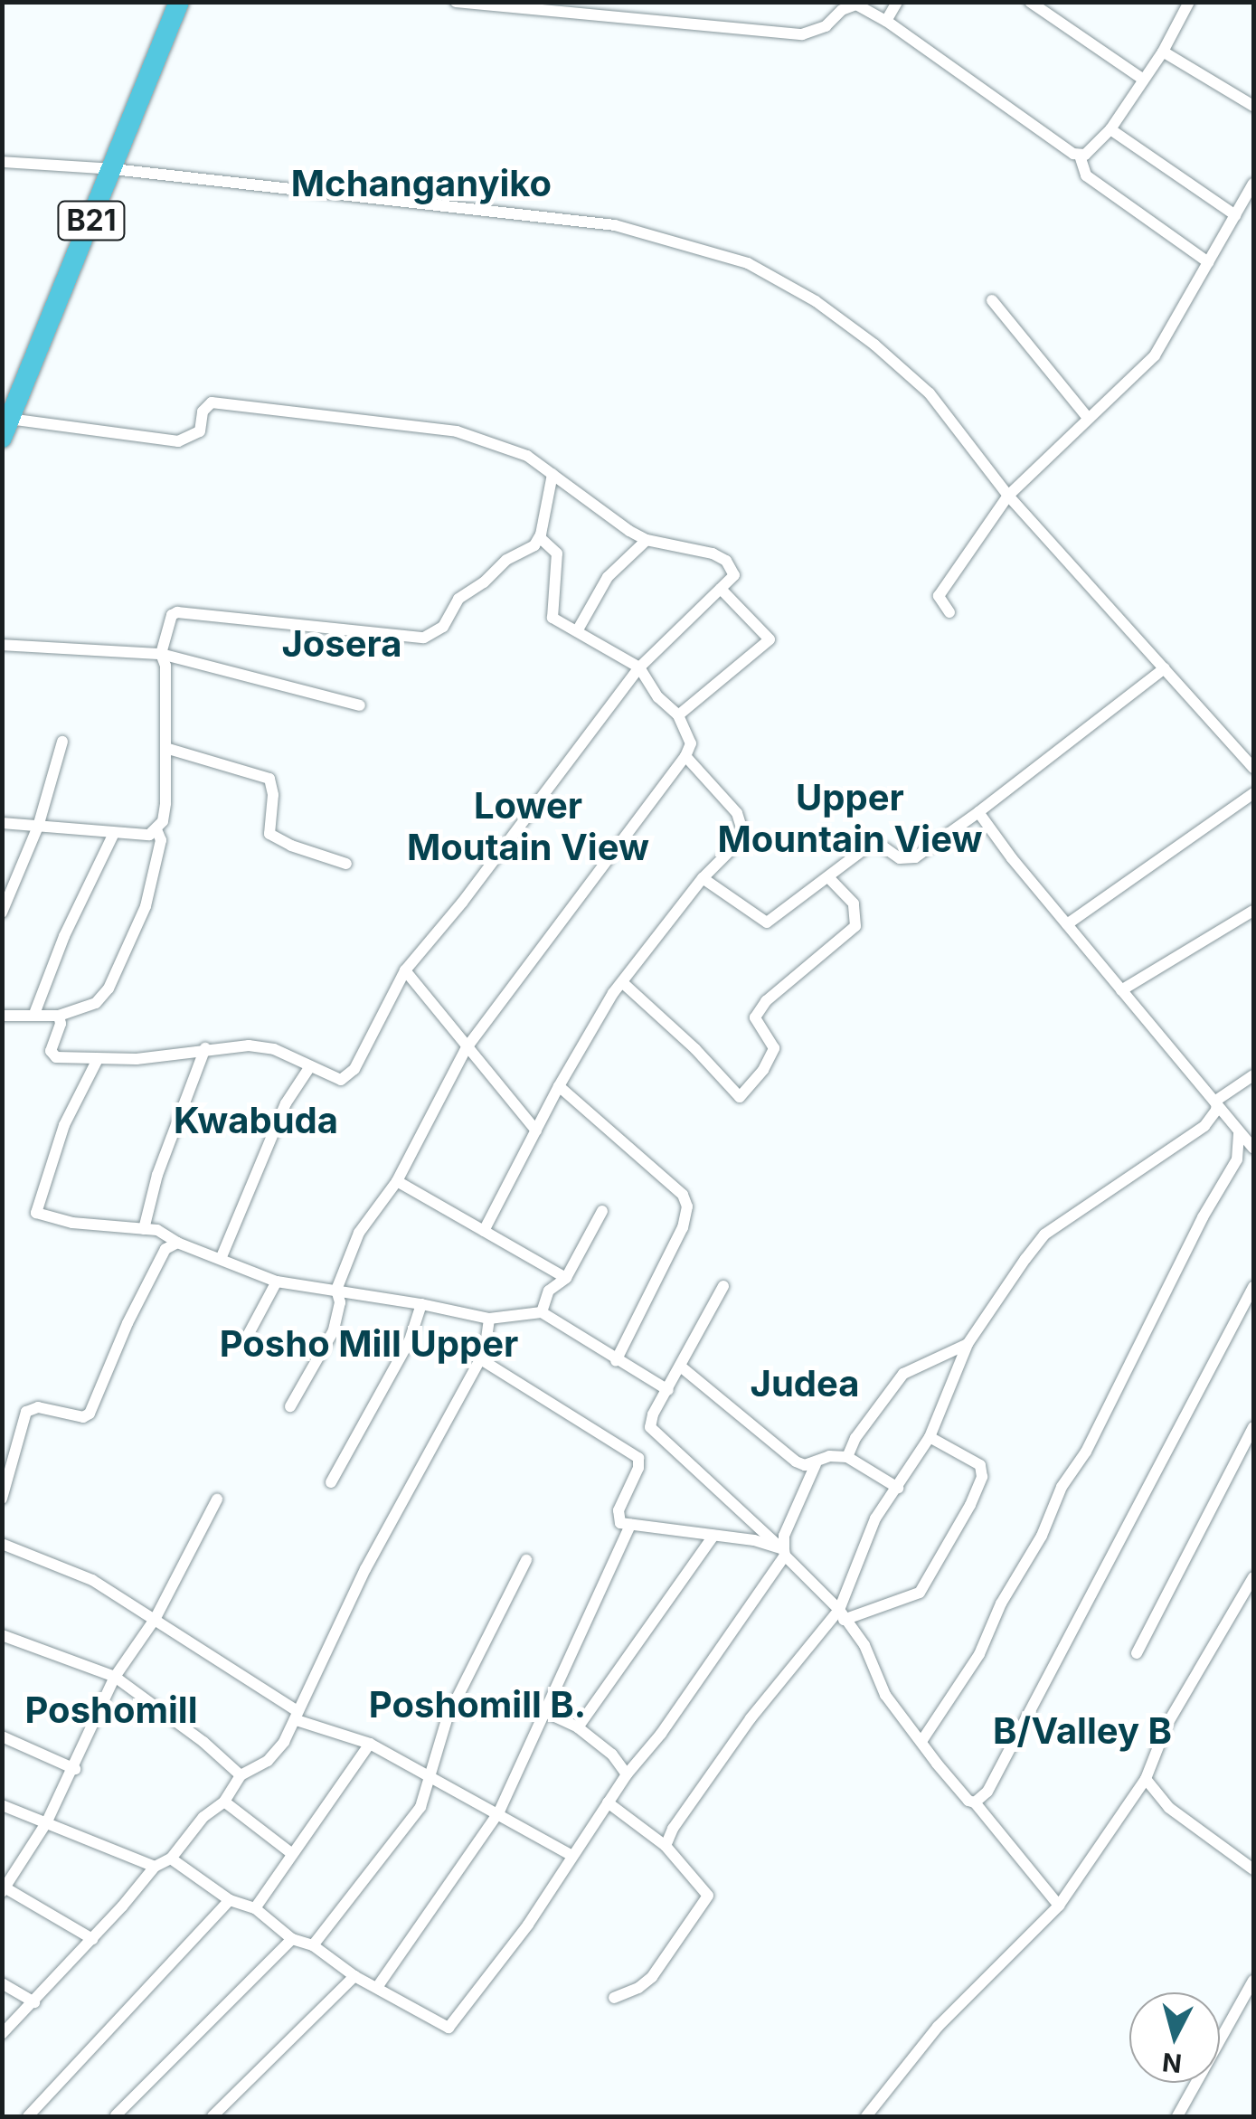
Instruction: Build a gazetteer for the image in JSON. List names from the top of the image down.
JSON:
{
  "streets": {
    "highway": ["B21"]
  },
  "districts": [
    "Mchanganyiko",
    "Josera",
    "Upper Mountain View",
    "Lower Moutain View",
    "Kwabuda",
    "Posho Mill Upper",
    "Judea",
    "Poshomill B.",
    "Poshomill",
    "B/Valley B"
  ],
  "north": "bottom"
}
